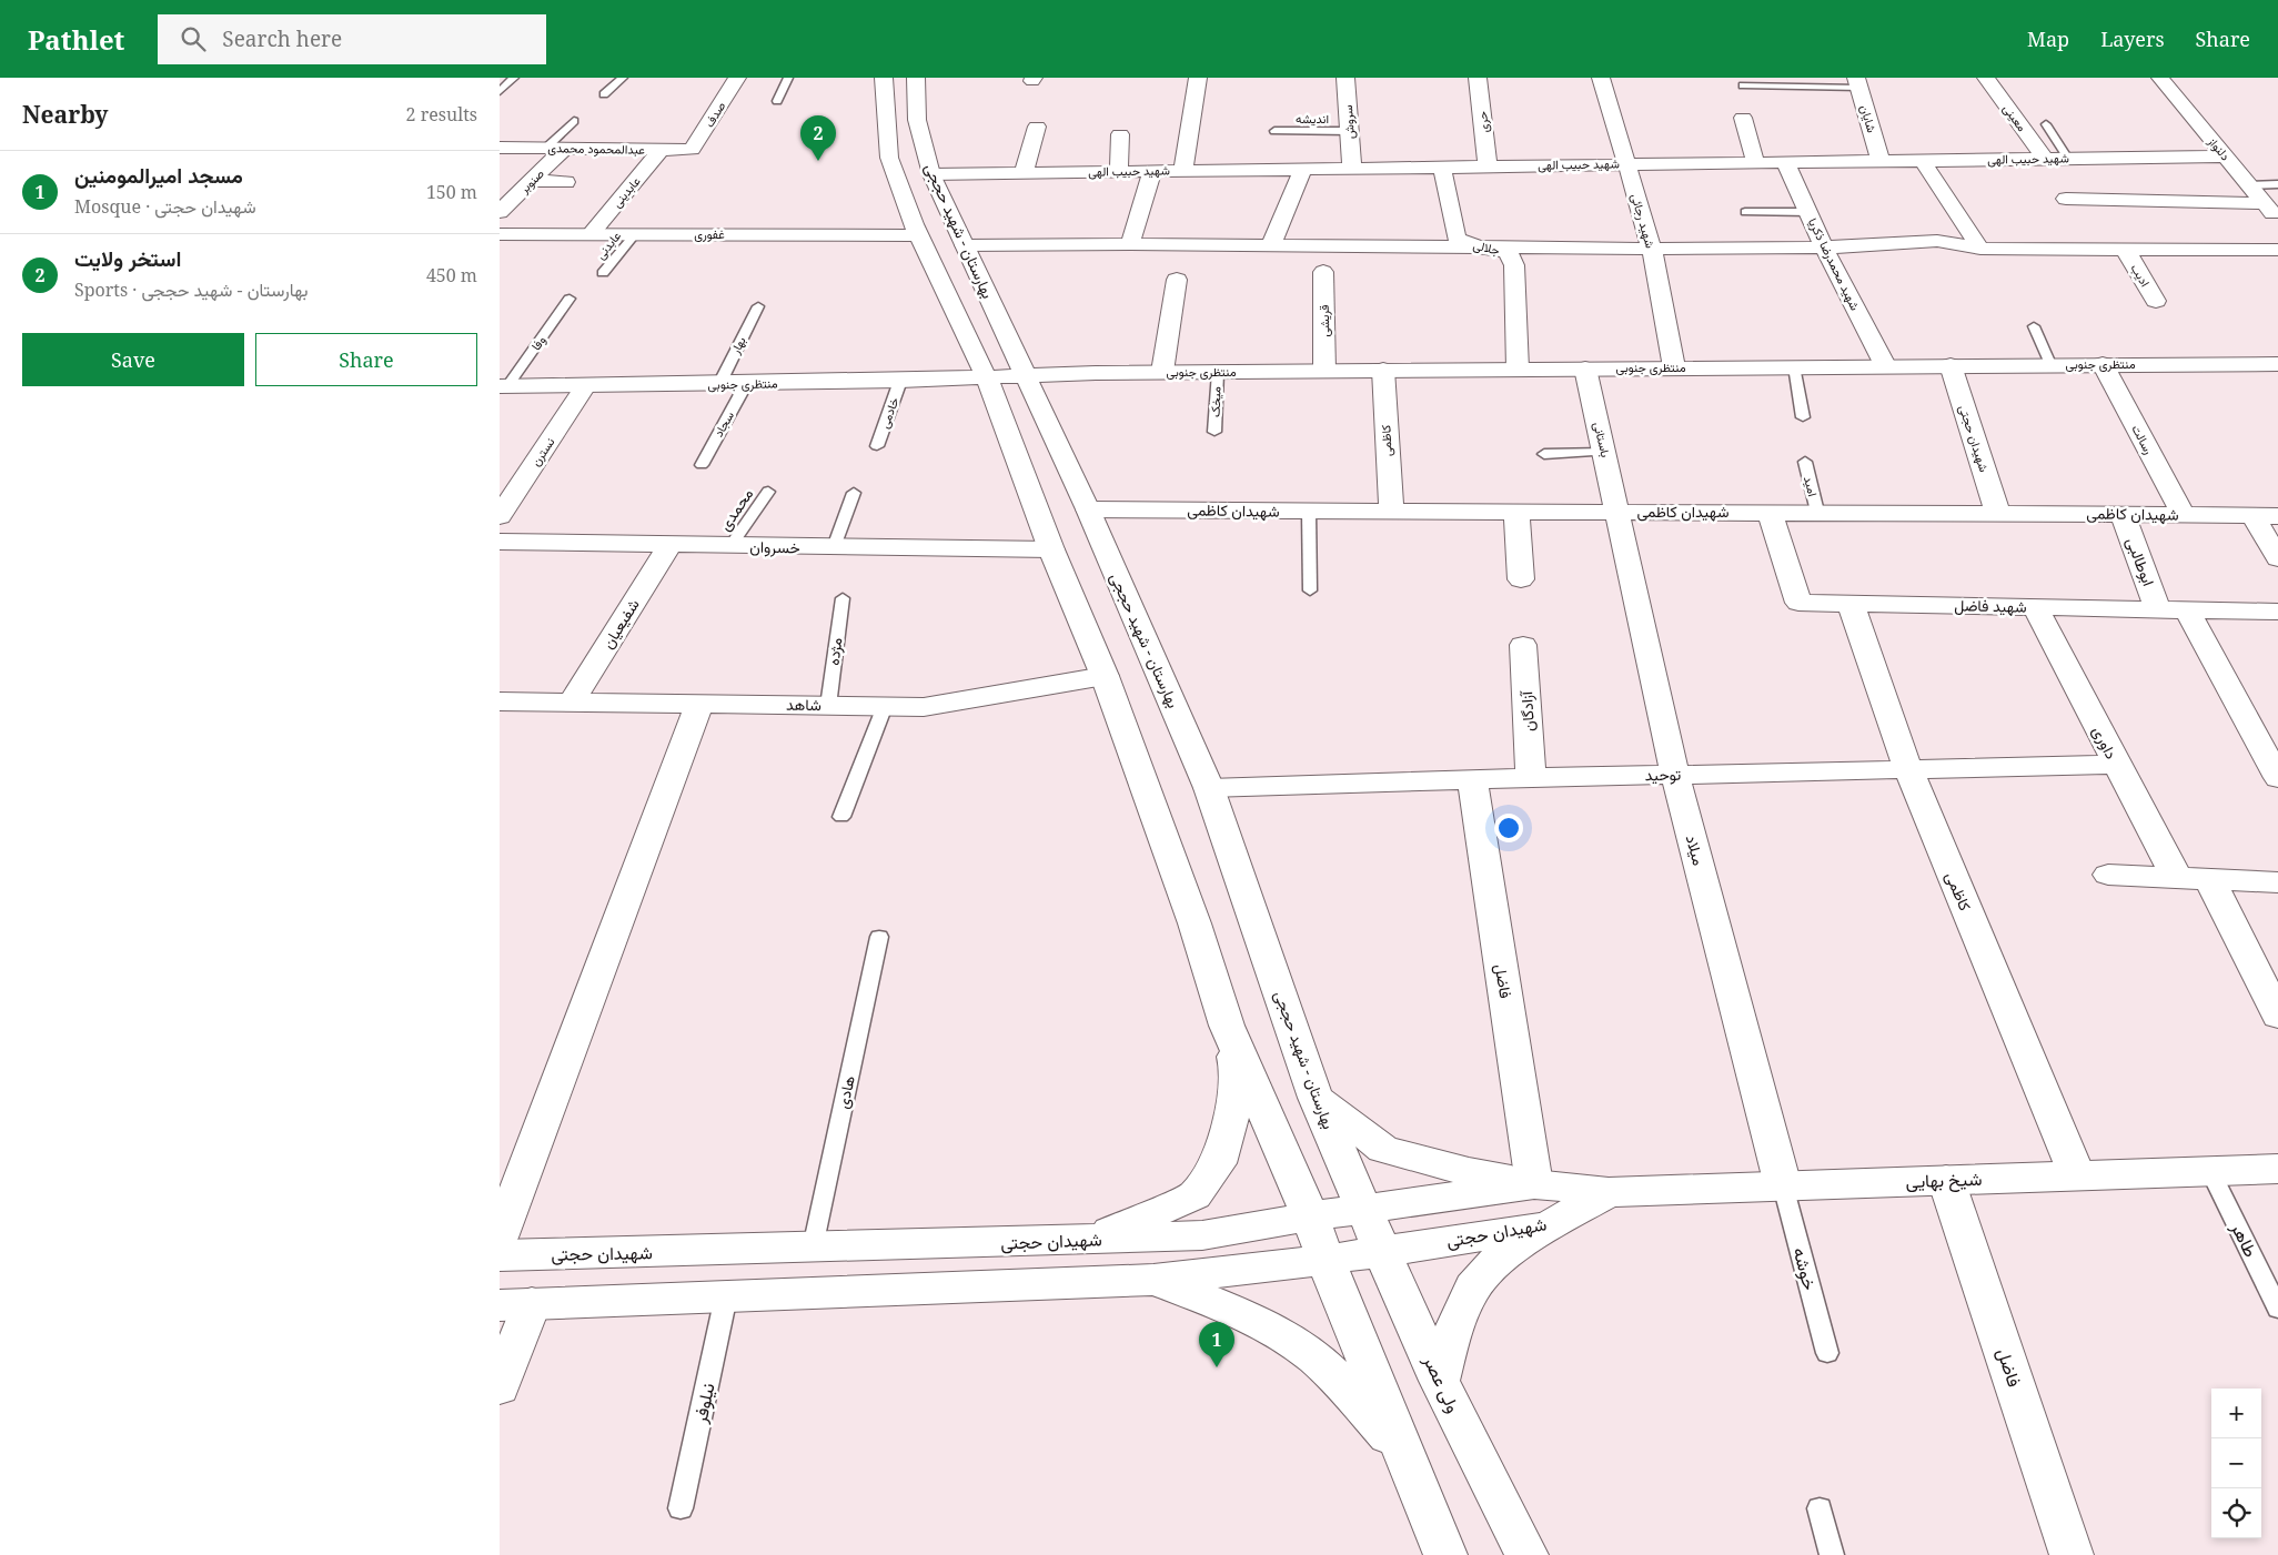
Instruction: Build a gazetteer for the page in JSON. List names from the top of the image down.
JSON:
{
  "streets": {
    "street": [
      "صدف",
      "معینی",
      "شایان",
      "سروش",
      "حری",
      "عبدالمحمود محمدی",
      "دلنواز",
      "شهید حبیب الهی",
      "صنوبر",
      "عابدینی",
      "شهید رجائی",
      "بهارستان - شهید حججی",
      "غفوری",
      "جلالی",
      "شهید محمدرضا ذکریا",
      "ادیب",
      "قریشی",
      "منتظری جنوبی",
      "شهیدان حجتی",
      "باستانی",
      "رسالت",
      "کاظمی",
      "نسترن",
      "شهیدان کاظمی",
      "خسروان",
      "ابوطالبی",
      "شهید فاضل",
      "شفیعیان",
      "شاهد",
      "آزادگان",
      "داوری",
      "توحید",
      "میلاد",
      "فاضل",
      "شیخ بهایی",
      "ولی عصر"
    ],
    "lane": [
      "اندیشه",
      "عابدنی",
      "وفا",
      "بهار",
      "میخک",
      "خادمی",
      "سجاد",
      "امید",
      "محمدی",
      "مژده",
      "هادی",
      "طاهر",
      "خوشه",
      "نیلوفر"
    ]
  },
  "crossings": [
    ["صدف", "عبدالمحمود محمدی"],
    ["معینی", "شهید حبیب الهی"],
    ["اندیشه", "سروش"],
    ["شایان", "شهید حبیب الهی"],
    ["سروش", "شهید حبیب الهی"],
    ["حری", "شهید حبیب الهی"],
    ["عبدالمحمود محمدی", "صنوبر"],
    ["عبدالمحمود محمدی", "عابدینی"],
    ["دلنواز", "شهید حبیب الهی"],
    ["شهید حبیب الهی", "شهید رجائی"],
    ["شهید حبیب الهی", "بهارستان - شهید حججی"],
    ["شهید حبیب الهی", "جلالی"],
    ["شهید حبیب الهی", "شهید محمدرضا ذکریا"],
    ["عابدینی", "غفوری"],
    ["شهید رجائی", "منتظری جنوبی"],
    ["بهارستان - شهید حججی", "منتظری جنوبی"],
    ["بهارستان - شهید حججی", "شهیدان حجتی"],
    ["بهارستان - شهید حججی", "شهیدان کاظمی"],
    ["بهارستان - شهید حججی", "توحید"],
    ["بهارستان - شهید حججی", "ولی عصر"],
    ["غفوری", "عابدنی"],
    ["جلالی", "منتظری جنوبی"],
    ["شهید محمدرضا ذکریا", "منتظری جنوبی"],
    ["قریشی", "منتظری جنوبی"],
    ["وفا", "منتظری جنوبی"],
    ["بهار", "منتظری جنوبی"],
    ["منتظری جنوبی", "میخک"],
    ["منتظری جنوبی", "خادمی"],
    ["منتظری جنوبی", "سجاد"],
    ["منتظری جنوبی", "شهیدان حجتی"],
    ["منتظری جنوبی", "باستانی"],
    ["منتظری جنوبی", "رسالت"],
    ["منتظری جنوبی", "کاظمی"],
    ["منتظری جنوبی", "نسترن"],
    ["شهیدان حجتی", "شهیدان کاظمی"],
    ["شهیدان حجتی", "فاضل"],
    ["شهیدان حجتی", "هادی"],
    ["شهیدان حجتی", "شیخ بهایی"],
    ["شهیدان حجتی", "ولی عصر"],
    ["شهیدان حجتی", "نیلوفر"],
    ["باستانی", "شهیدان کاظمی"],
    ["باستانی", "میلاد"],
    ["رسالت", "شهیدان کاظمی"],
    ["کاظمی", "شهیدان کاظمی"],
    ["کاظمی", "شهید فاضل"],
    ["کاظمی", "توحید"],
    ["کاظمی", "شیخ بهایی"],
    ["امید", "شهیدان کاظمی"],
    ["محمدی", "خسروان"],
    ["شهیدان کاظمی", "ابوطالبی"],
    ["شهیدان کاظمی", "شهید فاضل"],
    ["شهیدان کاظمی", "میلاد"],
    ["خسروان", "شفیعیان"],
    ["ابوطالبی", "شهید فاضل"],
    ["شهید فاضل", "داوری"],
    ["شفیعیان", "شاهد"],
    ["مژده", "شاهد"],
    ["آزادگان", "توحید"],
    ["داوری", "توحید"],
    ["توحید", "میلاد"],
    ["توحید", "فاضل"],
    ["میلاد", "شیخ بهایی"],
    ["میلاد", "خوشه"],
    ["فاضل", "شیخ بهایی"],
    ["شیخ بهایی", "طاهر"],
    ["شیخ بهایی", "خوشه"]
  ],
  "page": {
    "header": "Pathlet",
    "search": "Search here",
    "nav": ["Map", "Layers", "Share"],
    "heading": ["Nearby", "2 results"],
    "pins": ["2", "1"],
    "list": [
      {
        "mark": "1",
        "name": "مسجد امیرالمومنین",
        "note": "Mosque · شهیدان حجتی",
        "value": "150 m"
      },
      {
        "mark": "2",
        "name": "استخر ولایت",
        "note": "Sports · بهارستان - شهید حججی",
        "value": "450 m"
      }
    ],
    "buttons": ["Save", "Share"],
    "map_buttons": ["+", "−"]
  }
}
